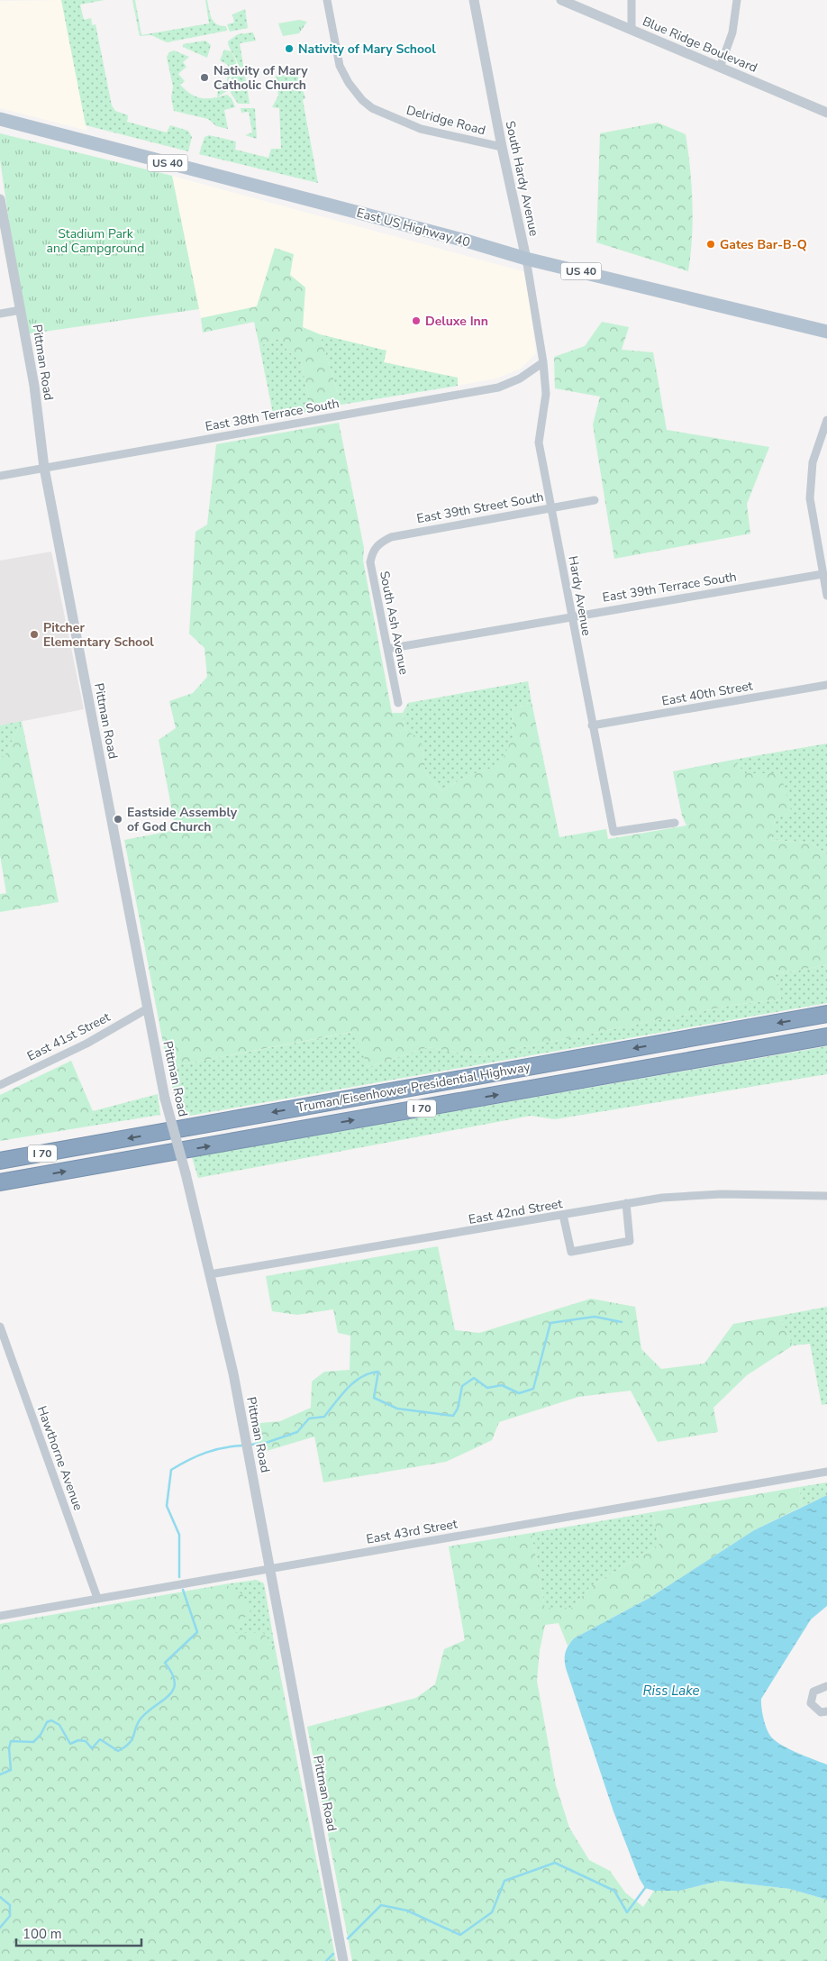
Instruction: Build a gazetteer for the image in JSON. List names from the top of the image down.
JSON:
{
  "streets": {
    "highway": ["Truman/Eisenhower Presidential Highway", "I 70"],
    "main road": ["US 40", "East US Highway 40"],
    "street": [
      "Blue Ridge Boulevard",
      "Delridge Road",
      "South Hardy Avenue",
      "Pittman Road",
      "East 38th Terrace South",
      "East 39th Street South",
      "East 39th Terrace South",
      "Hardy Avenue",
      "South Ash Avenue",
      "East 40th Street",
      "East 41st Street",
      "East 42nd Street",
      "Hawthorne Avenue",
      "East 43rd Street"
    ]
  },
  "crossings": [
    ["Delridge Road", "South Hardy Avenue"],
    ["South Hardy Avenue", "East US Highway 40"],
    ["South Hardy Avenue", "East 38th Terrace South"],
    ["South Hardy Avenue", "Hardy Avenue"],
    ["Pittman Road", "East 38th Terrace South"],
    ["Pittman Road", "East 41st Street"],
    ["Pittman Road", "East 42nd Street"],
    ["Pittman Road", "East 43rd Street"],
    ["East 38th Terrace South", "Hardy Avenue"],
    ["East 39th Street South", "Hardy Avenue"],
    ["East 39th Street South", "South Ash Avenue"],
    ["East 39th Terrace South", "Hardy Avenue"],
    ["East 39th Terrace South", "South Ash Avenue"],
    ["Hardy Avenue", "East 40th Street"],
    ["Hawthorne Avenue", "East 43rd Street"]
  ],
  "water": ["Riss Lake"],
  "parks": ["Stadium Park and Campground"],
  "places": [
    "Nativity of Mary School",
    "Nativity of Mary Catholic Church",
    "Gates Bar-B-Q",
    "Deluxe Inn",
    "Pitcher Elementary School",
    "Eastside Assembly of God Church"
  ],
  "scale_bar": "100 m"
}
